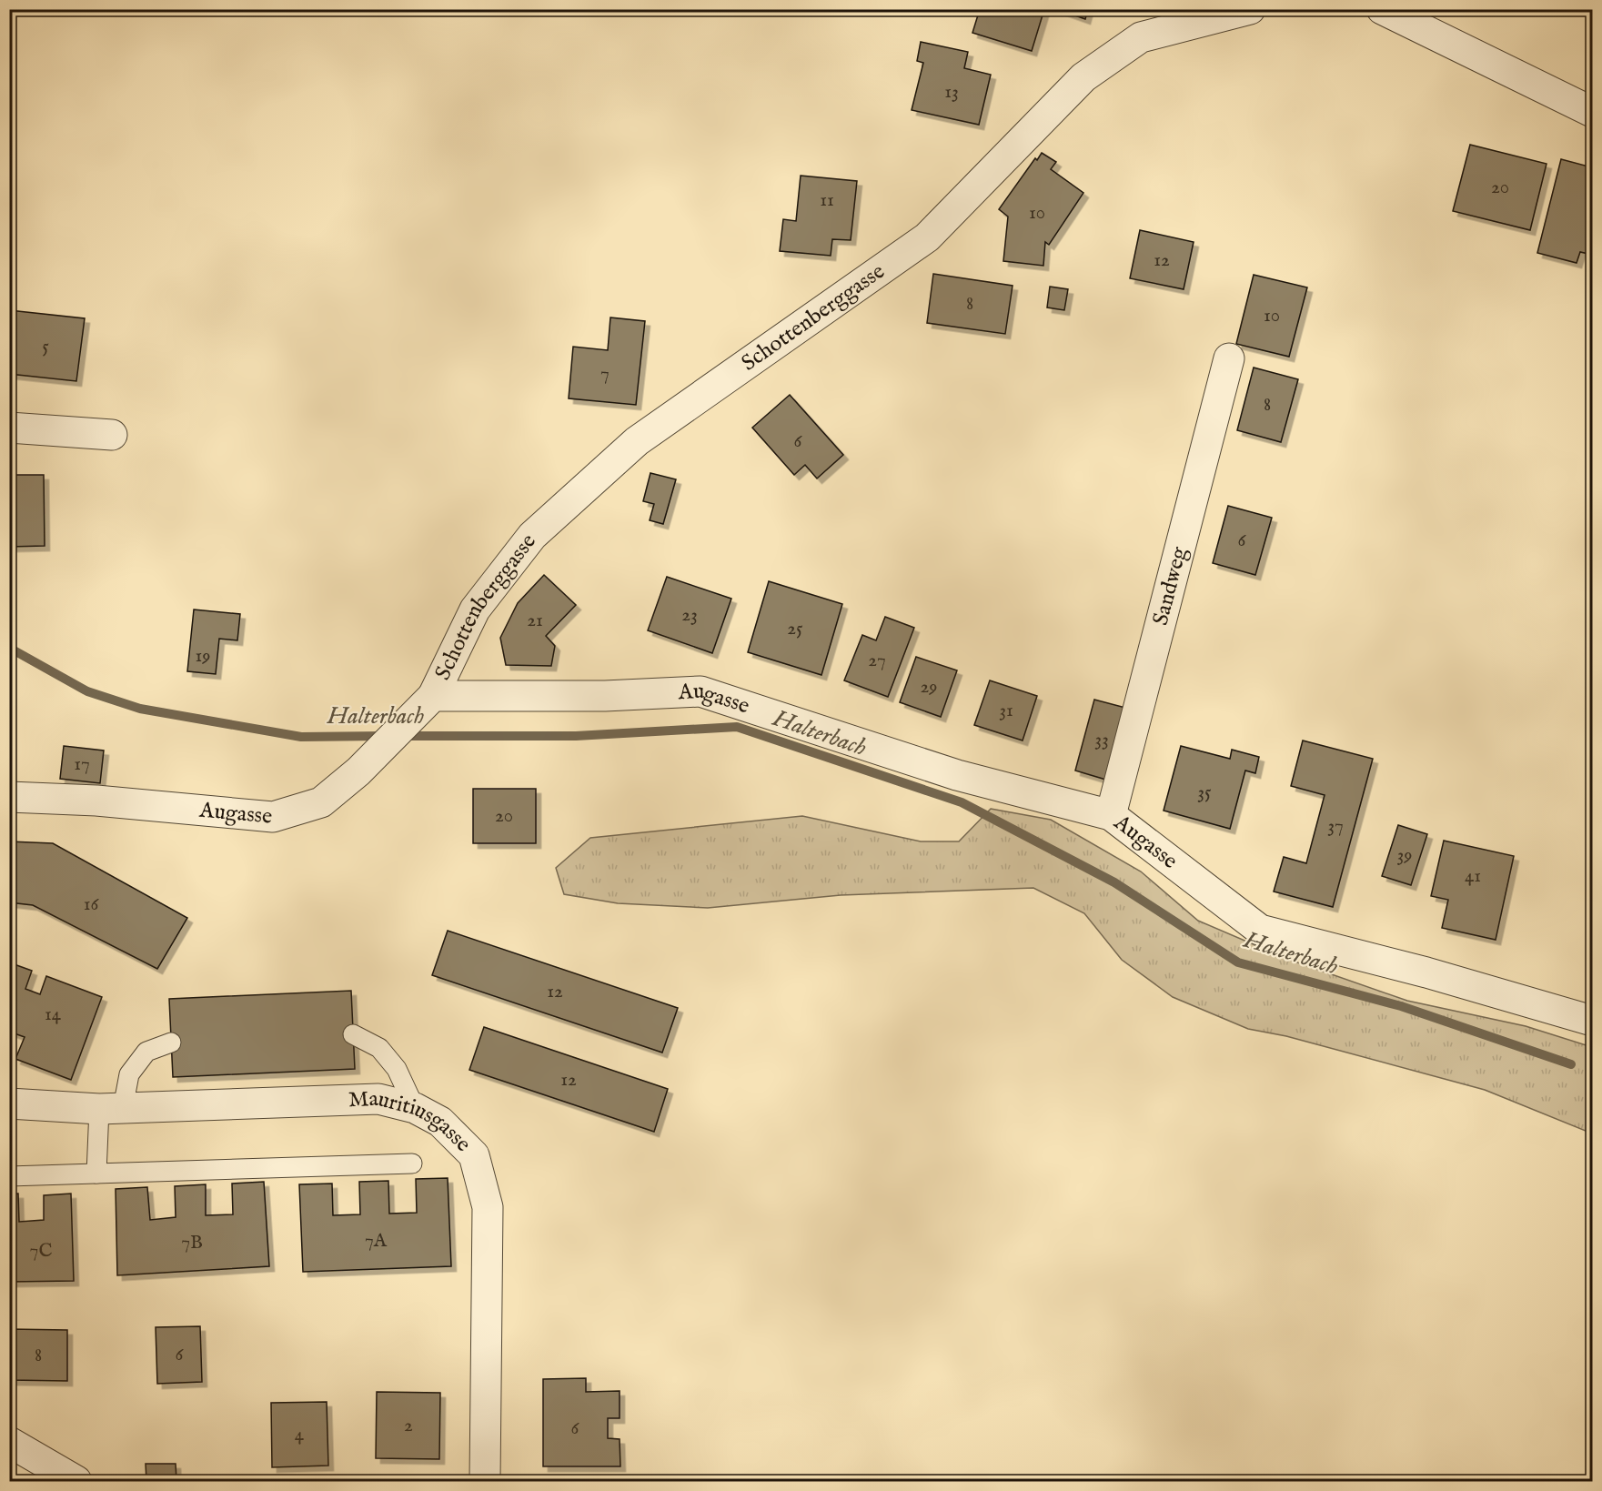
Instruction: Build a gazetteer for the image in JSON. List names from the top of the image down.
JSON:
{
  "streets": {
    "street": [
      "Schottenberggasse",
      "Sandweg",
      "Augasse",
      "Mauritiusgasse"
    ]
  },
  "crossings": [
    ["Schottenberggasse", "Augasse"],
    ["Sandweg", "Augasse"]
  ],
  "water": ["Halterbach"],
  "house_numbers": [
    "13",
    "20",
    "11",
    "10",
    "12",
    "8",
    "10",
    "5",
    "7",
    "8",
    "6",
    "6",
    "23",
    "21",
    "25",
    "19",
    "27",
    "29",
    "31",
    "33",
    "17",
    "35",
    "20",
    "37",
    "39",
    "41",
    "16",
    "12",
    "14",
    "12",
    "7A",
    "7B",
    "7C",
    "6",
    "8",
    "2",
    "6",
    "4"
  ]
}
